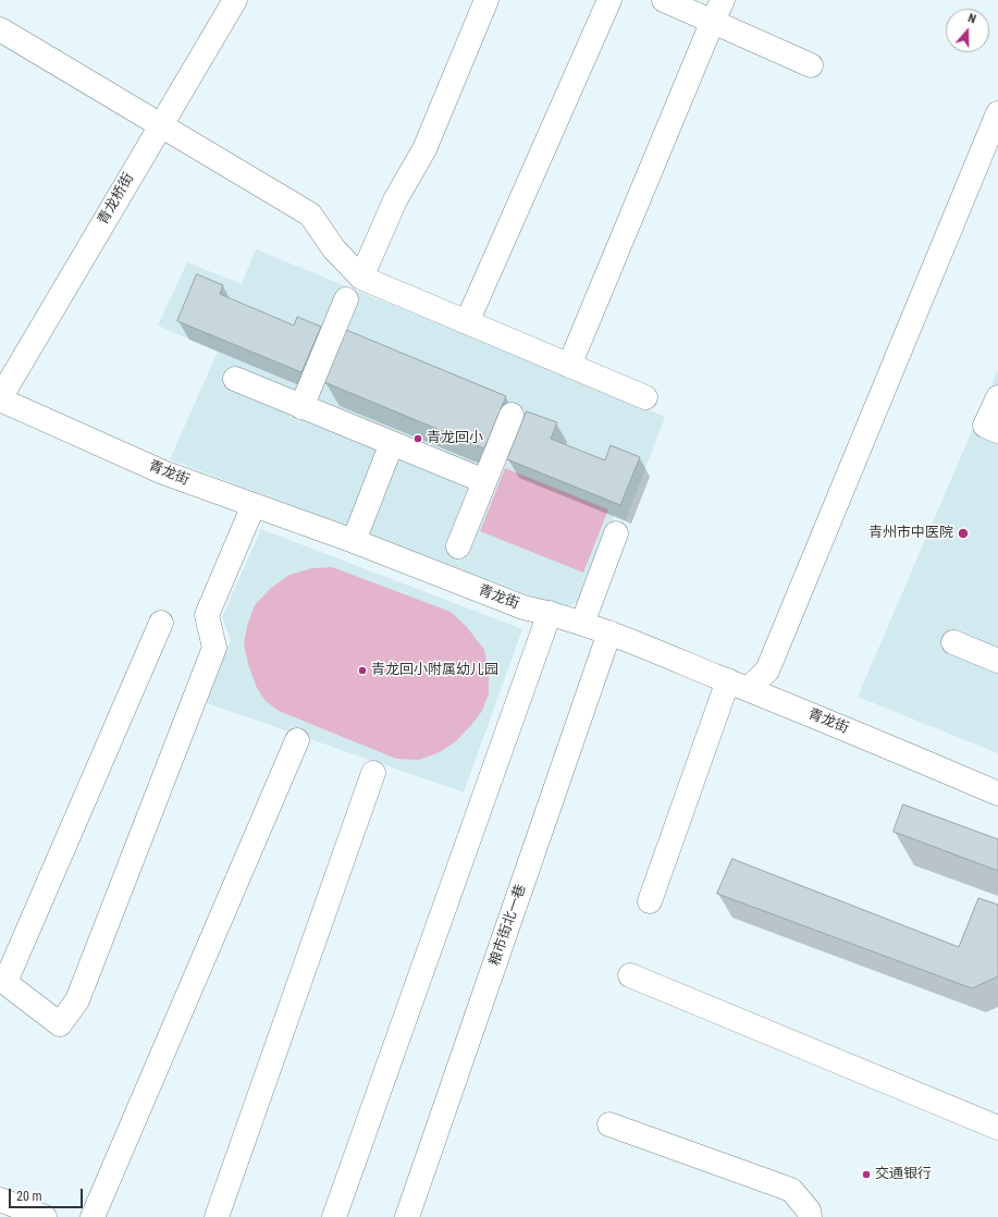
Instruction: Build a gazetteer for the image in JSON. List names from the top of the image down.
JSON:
{
  "streets": {
    "street": ["青龙桥街", "青龙街", "粮市街北一巷"]
  },
  "crossings": [
    ["青龙桥街", "青龙街"],
    ["青龙街", "粮市街北一巷"]
  ],
  "places": [
    "青龙回小",
    "青州市中医院",
    "青龙回小附属幼儿园",
    "交通银行"
  ],
  "scale_bar": "20 m",
  "north": "top"
}
